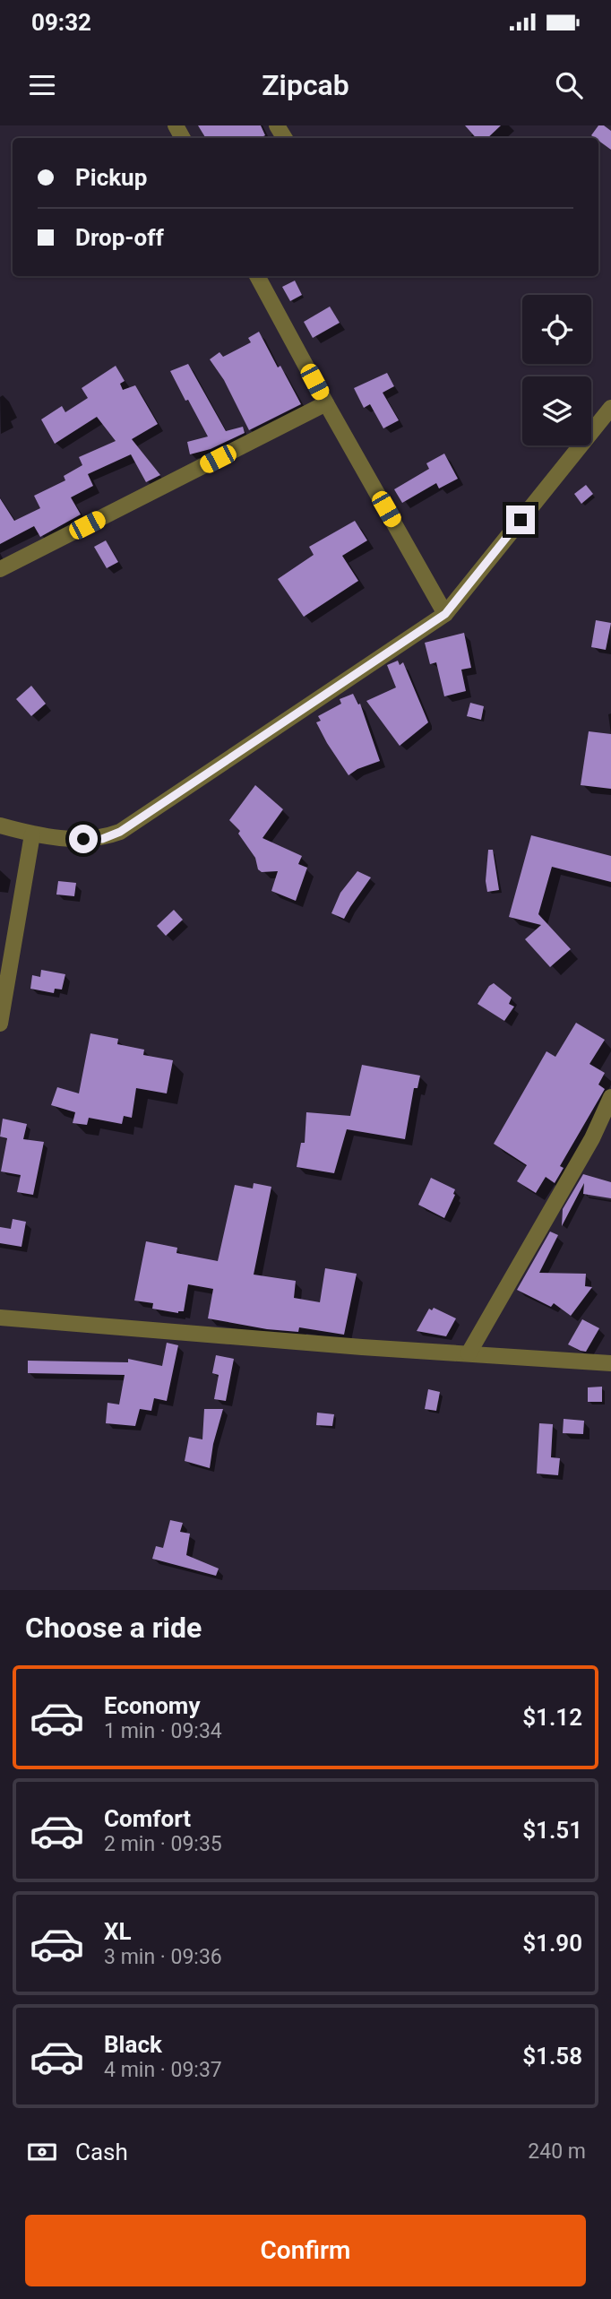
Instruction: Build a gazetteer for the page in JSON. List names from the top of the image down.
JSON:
{
  "page": {
    "status": "09:32",
    "header": "Zipcab",
    "banner": ["Pickup", "Drop-off"],
    "heading": "Choose a ride",
    "list": [
      {
        "name": "Economy",
        "note": "1 min · 09:34",
        "value": "$1.12"
      },
      {
        "name": "Comfort",
        "note": "2 min · 09:35",
        "value": "$1.51"
      },
      {
        "name": "XL",
        "note": "3 min · 09:36",
        "value": "$1.90"
      },
      {
        "name": "Black",
        "note": "4 min · 09:37",
        "value": "$1.58"
      }
    ],
    "pay": ["Cash", "240 m"],
    "buttons": "Confirm"
  }
}
